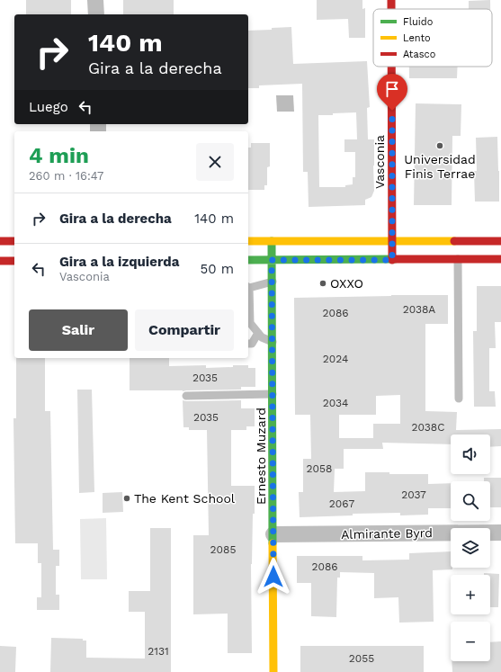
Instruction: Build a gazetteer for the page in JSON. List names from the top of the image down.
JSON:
{
  "streets": {
    "street": ["Vasconia", "Ernesto Muzard", "Almirante Byrd"]
  },
  "crossings": [
    ["Ernesto Muzard", "Almirante Byrd"]
  ],
  "places": ["Universidad Finis Terrae", "OXXO", "The Kent School"],
  "house_numbers": [
    "2038A",
    "2086",
    "2024",
    "2035",
    "2034",
    "2035",
    "2038C",
    "2058",
    "2037",
    "2067",
    "2085",
    "2086",
    "2131",
    "2055"
  ],
  "legend": ["Fluido", "Lento", "Atasco"],
  "page": {
    "turn": ["140 m", "Gira a la derecha"],
    "then": "Luego",
    "heading": ["4 min", "260 m · 16:47"],
    "list": [
      {
        "name": "Gira a la derecha",
        "value": "140 m"
      },
      {
        "name": "Gira a la izquierda",
        "note": "Vasconia",
        "value": "50 m"
      }
    ],
    "buttons": ["Salir", "Compartir"],
    "map_buttons": ["+", "−"]
  }
}
